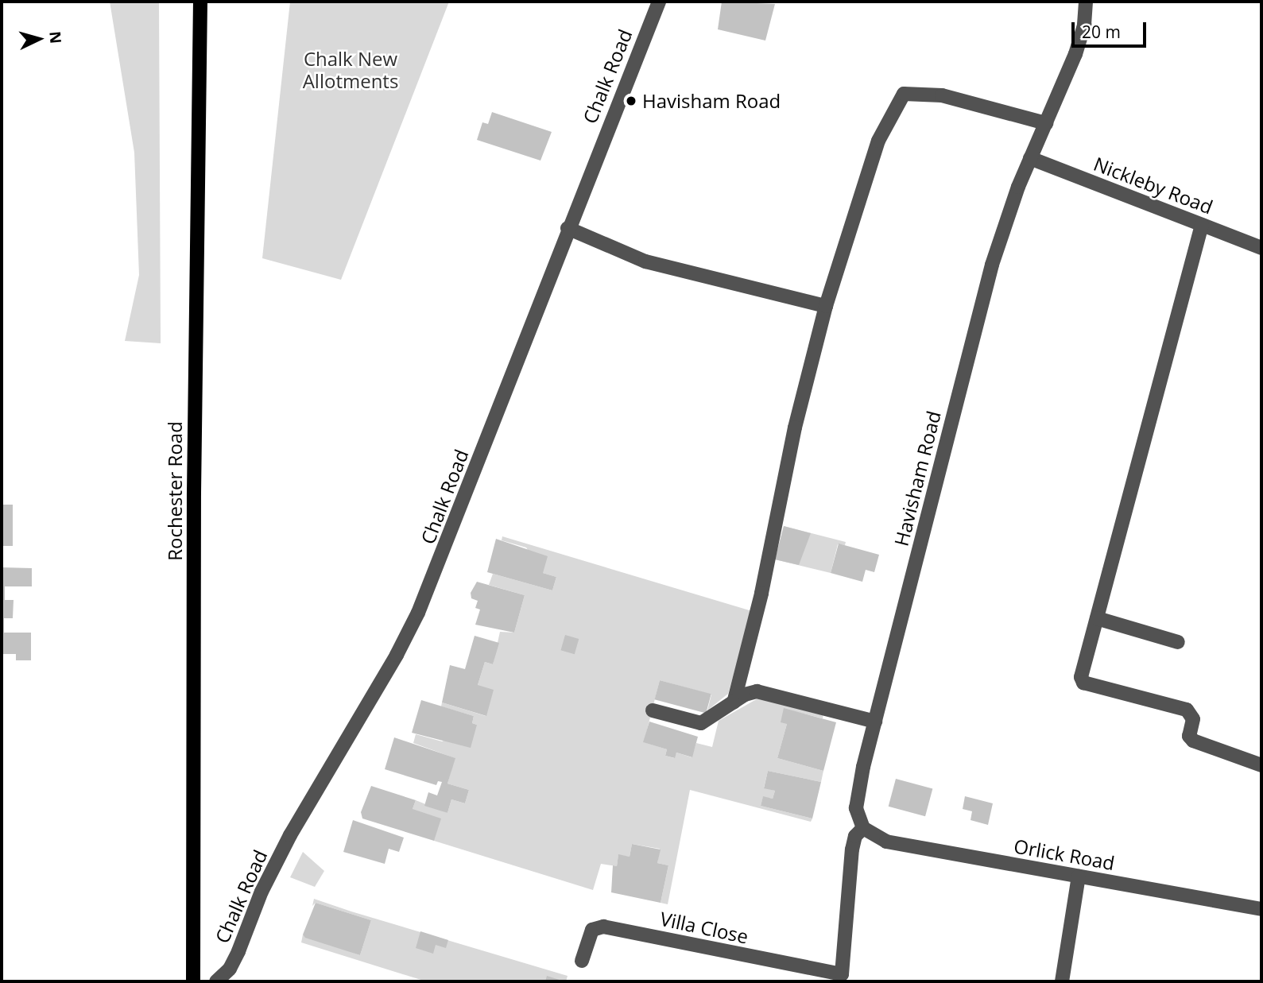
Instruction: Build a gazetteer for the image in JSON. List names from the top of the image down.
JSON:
{
  "streets": {
    "main road": ["Rochester Road"],
    "street": [
      "Chalk Road",
      "Nickleby Road",
      "Havisham Road",
      "Orlick Road",
      "Villa Close"
    ]
  },
  "crossings": [
    ["Nickleby Road", "Havisham Road"],
    ["Havisham Road", "Orlick Road"],
    ["Havisham Road", "Villa Close"],
    ["Orlick Road", "Villa Close"]
  ],
  "parks": ["Chalk New Allotments"],
  "places": ["Havisham Road"],
  "scale_bar": "20 m",
  "north": "right"
}
